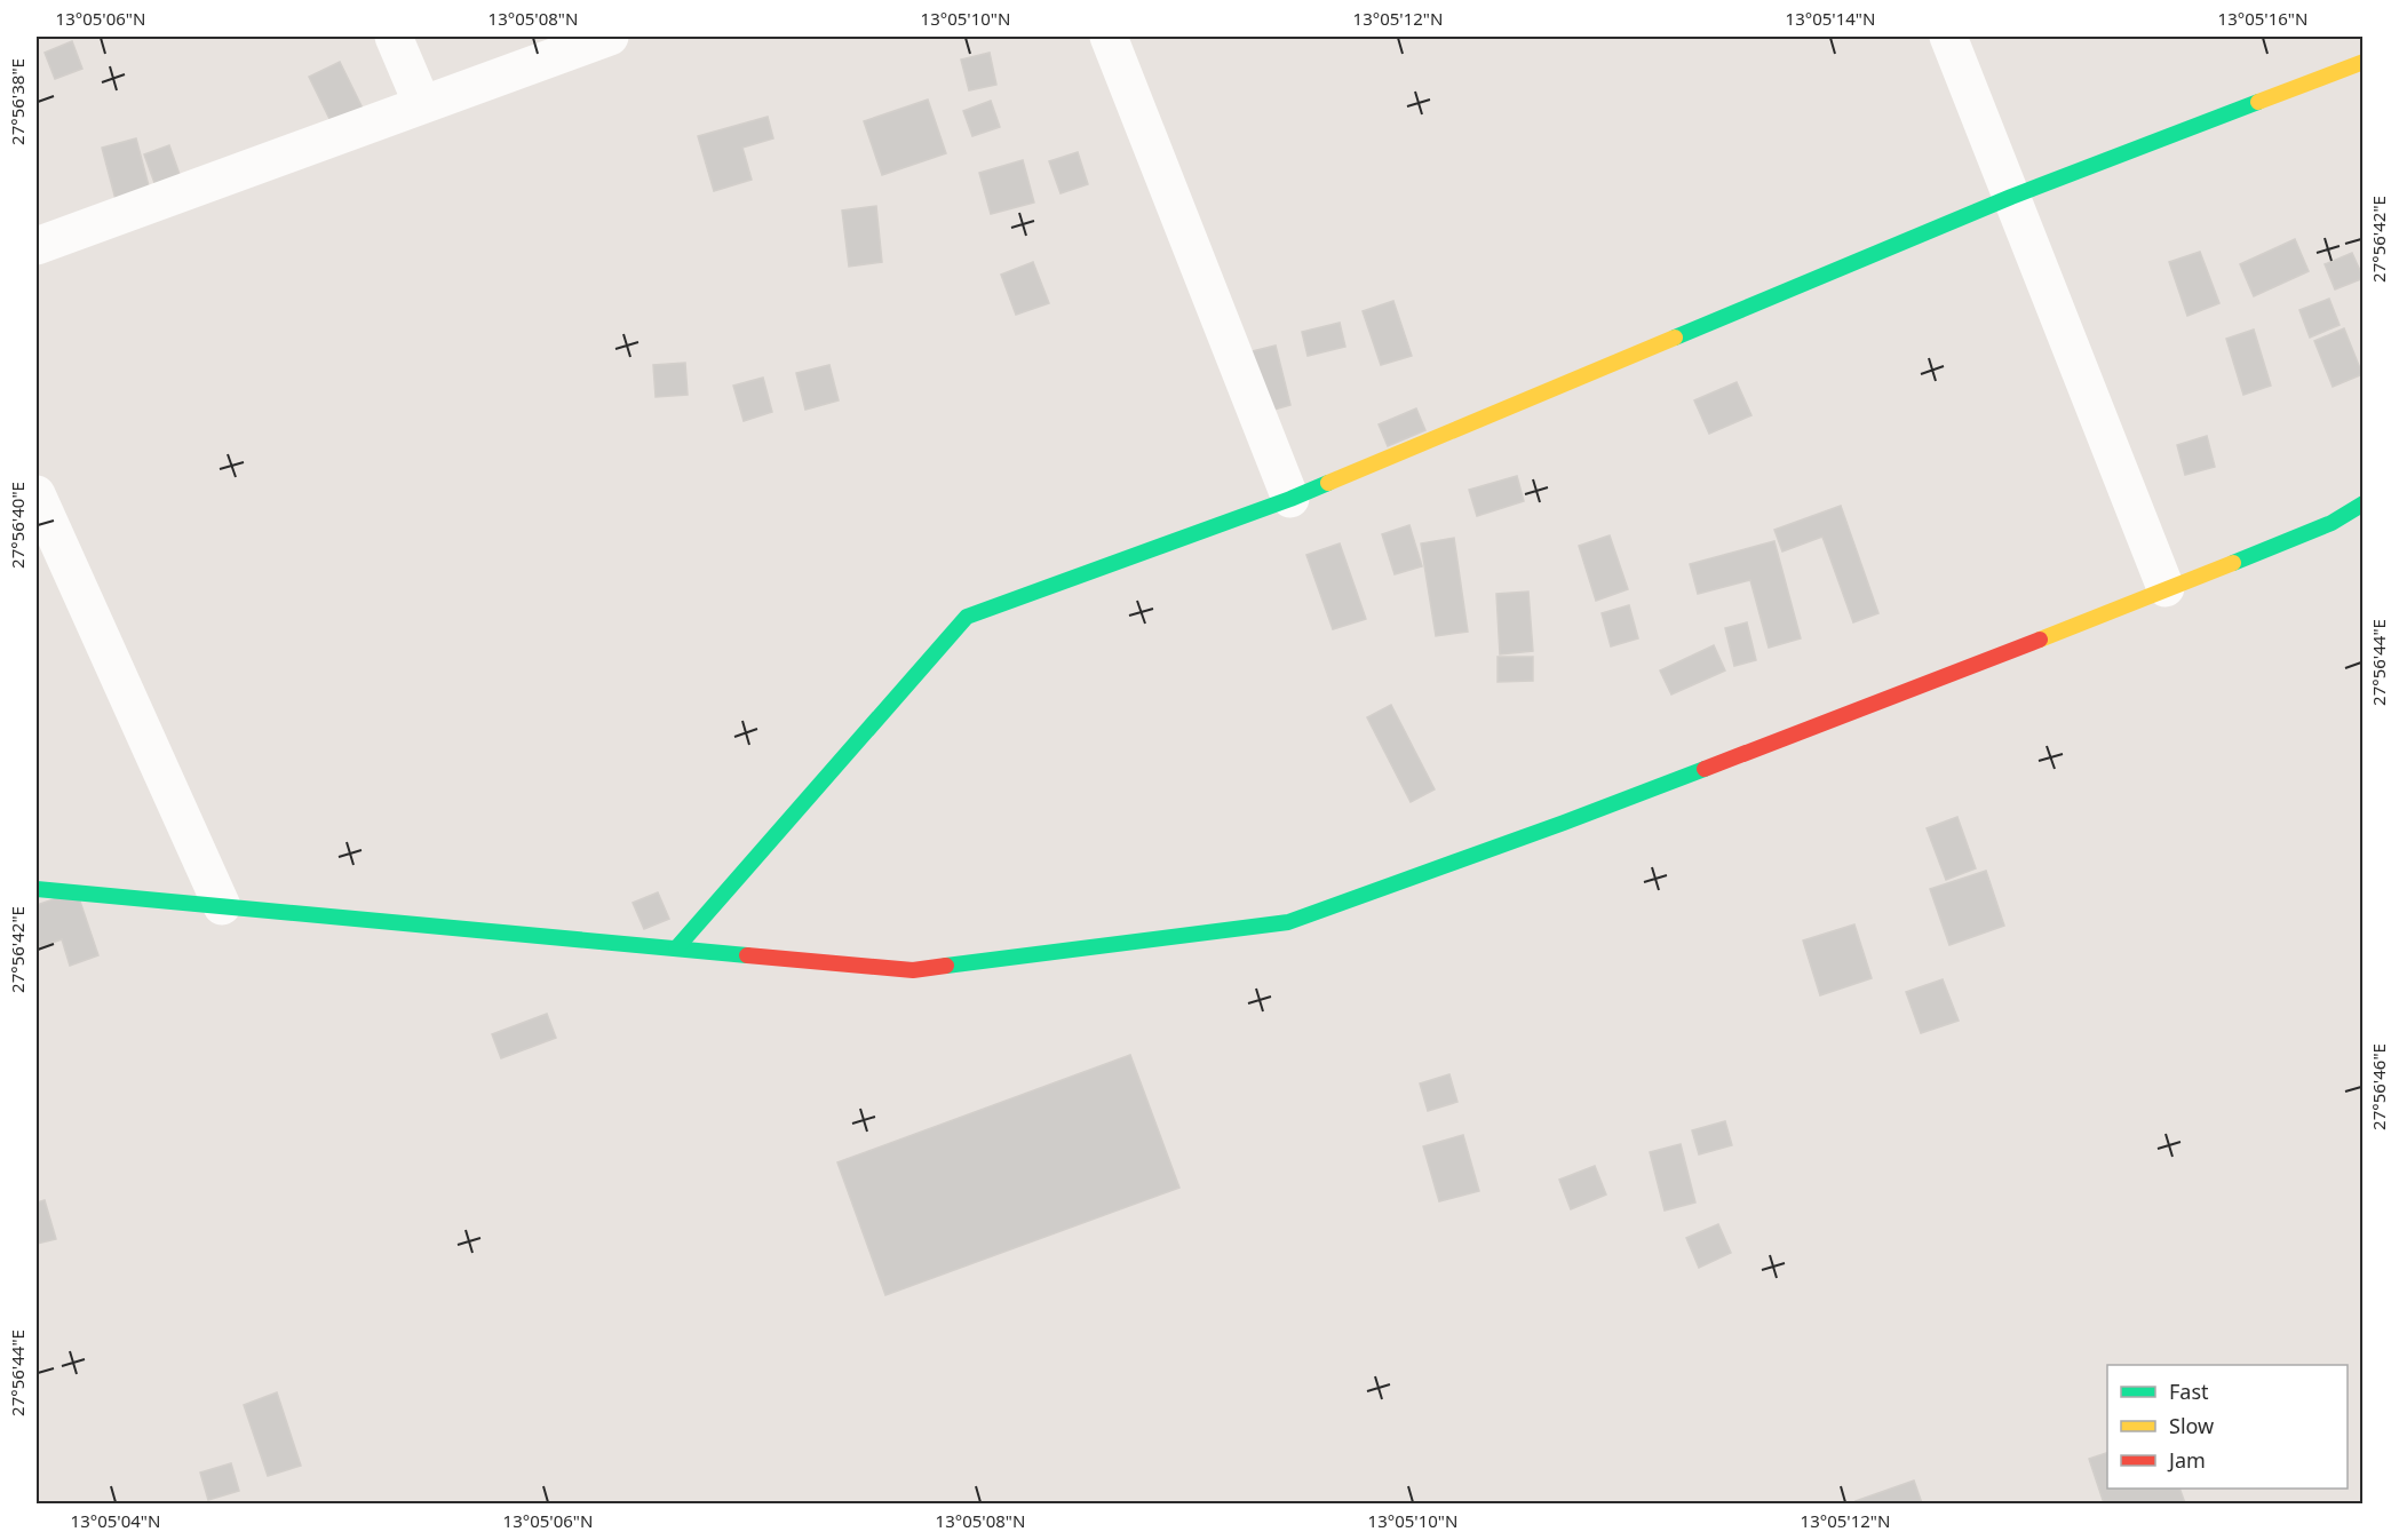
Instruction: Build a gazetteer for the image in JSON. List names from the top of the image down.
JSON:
{
  "legend": ["Fast", "Slow", "Jam"],
  "coordinates": [
    "13°05'06\"N",
    "13°05'08\"N",
    "13°05'10\"N",
    "13°05'12\"N",
    "13°05'14\"N",
    "13°05'16\"N",
    "27°56'38\"E",
    "27°56'42\"E",
    "27°56'40\"E",
    "27°56'44\"E",
    "27°56'46\"E",
    "13°05'04\"N"
  ]
}
